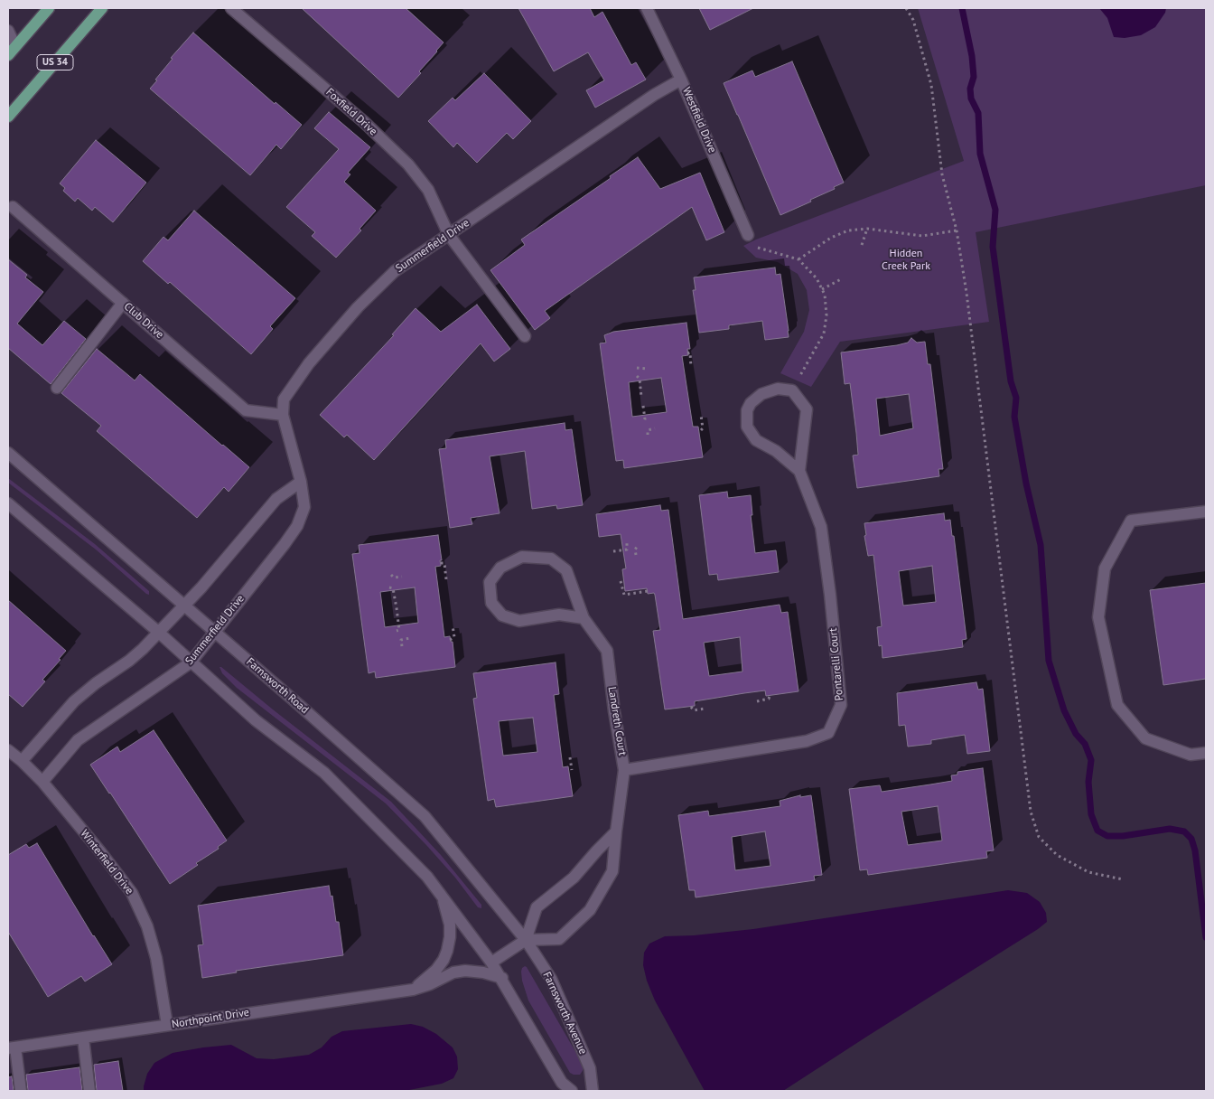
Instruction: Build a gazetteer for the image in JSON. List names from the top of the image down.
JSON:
{
  "streets": {
    "main road": ["US 34"],
    "street": [
      "Foxfield Drive",
      "Westfield Drive",
      "Summerfield Drive",
      "Club Drive",
      "Pontarelli Court",
      "Farnsworth Road",
      "Landreth Court",
      "Winterfield Drive",
      "Farnsworth Avenue",
      "Northpoint Drive"
    ]
  },
  "crossings": [
    ["Foxfield Drive", "Summerfield Drive"],
    ["Westfield Drive", "Summerfield Drive"],
    ["Summerfield Drive", "Club Drive"],
    ["Summerfield Drive", "Farnsworth Road"],
    ["Summerfield Drive", "Winterfield Drive"],
    ["Pontarelli Court", "Landreth Court"],
    ["Farnsworth Road", "Landreth Court"],
    ["Farnsworth Road", "Farnsworth Avenue"],
    ["Landreth Court", "Farnsworth Avenue"],
    ["Winterfield Drive", "Northpoint Drive"]
  ],
  "parks": ["Hidden Creek Park"]
}
